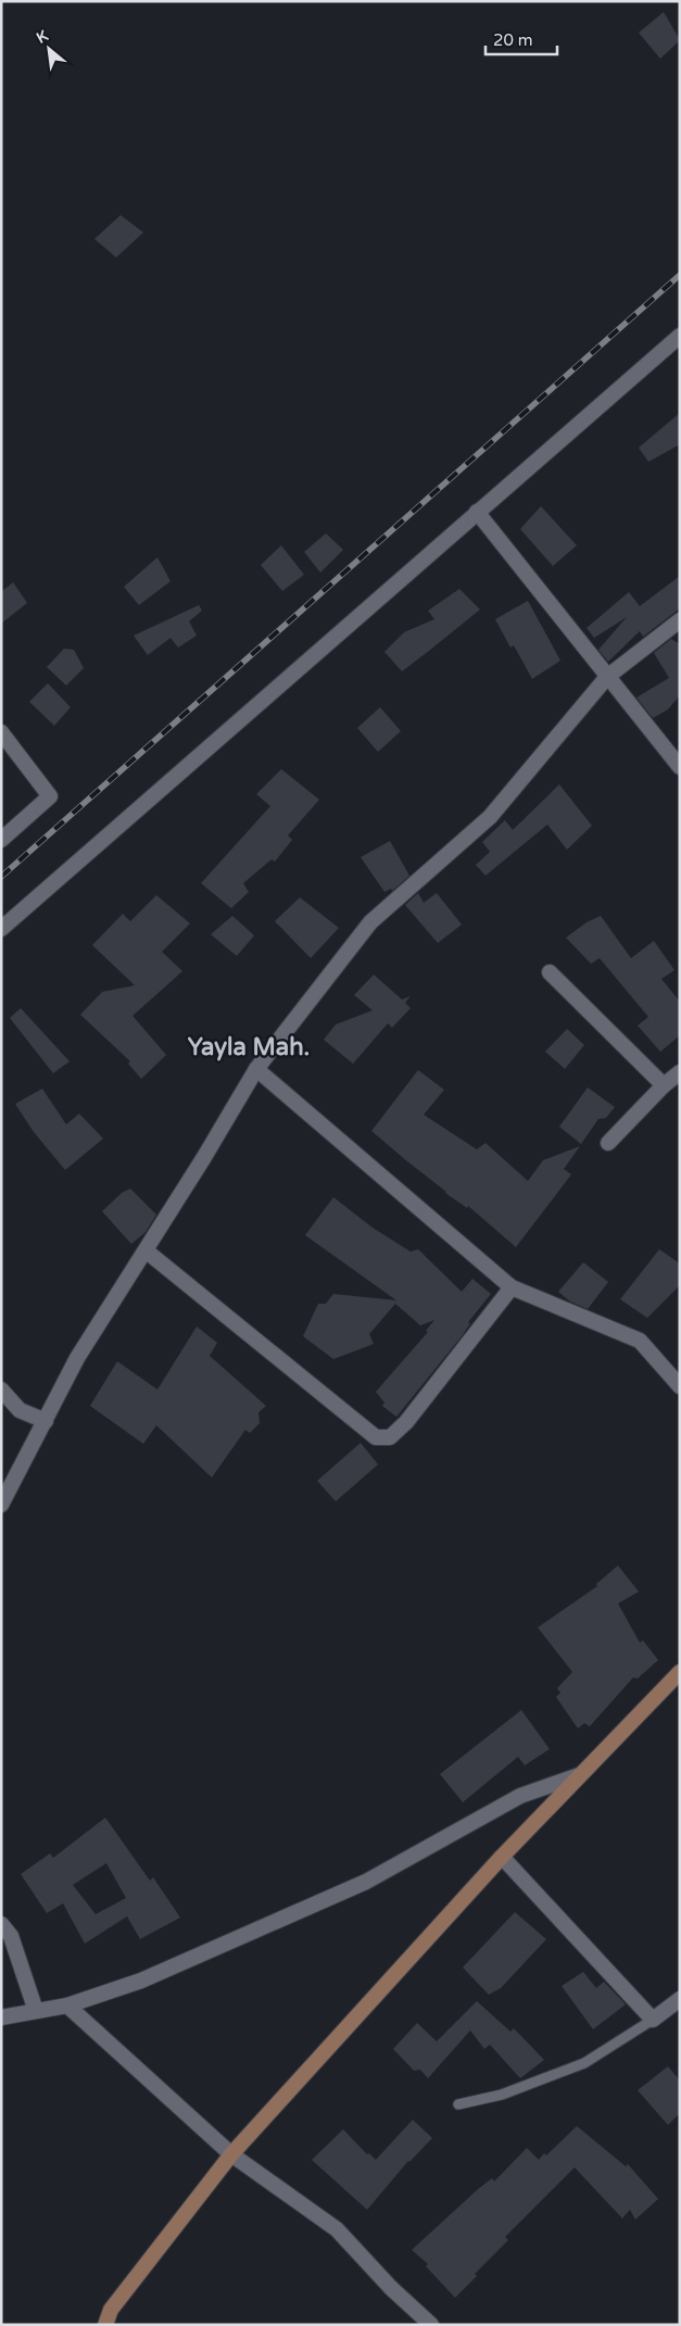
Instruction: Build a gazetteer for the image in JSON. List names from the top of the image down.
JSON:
{
  "districts": ["Yayla Mah."],
  "scale_bar": "20 m",
  "north": "top left"
}
